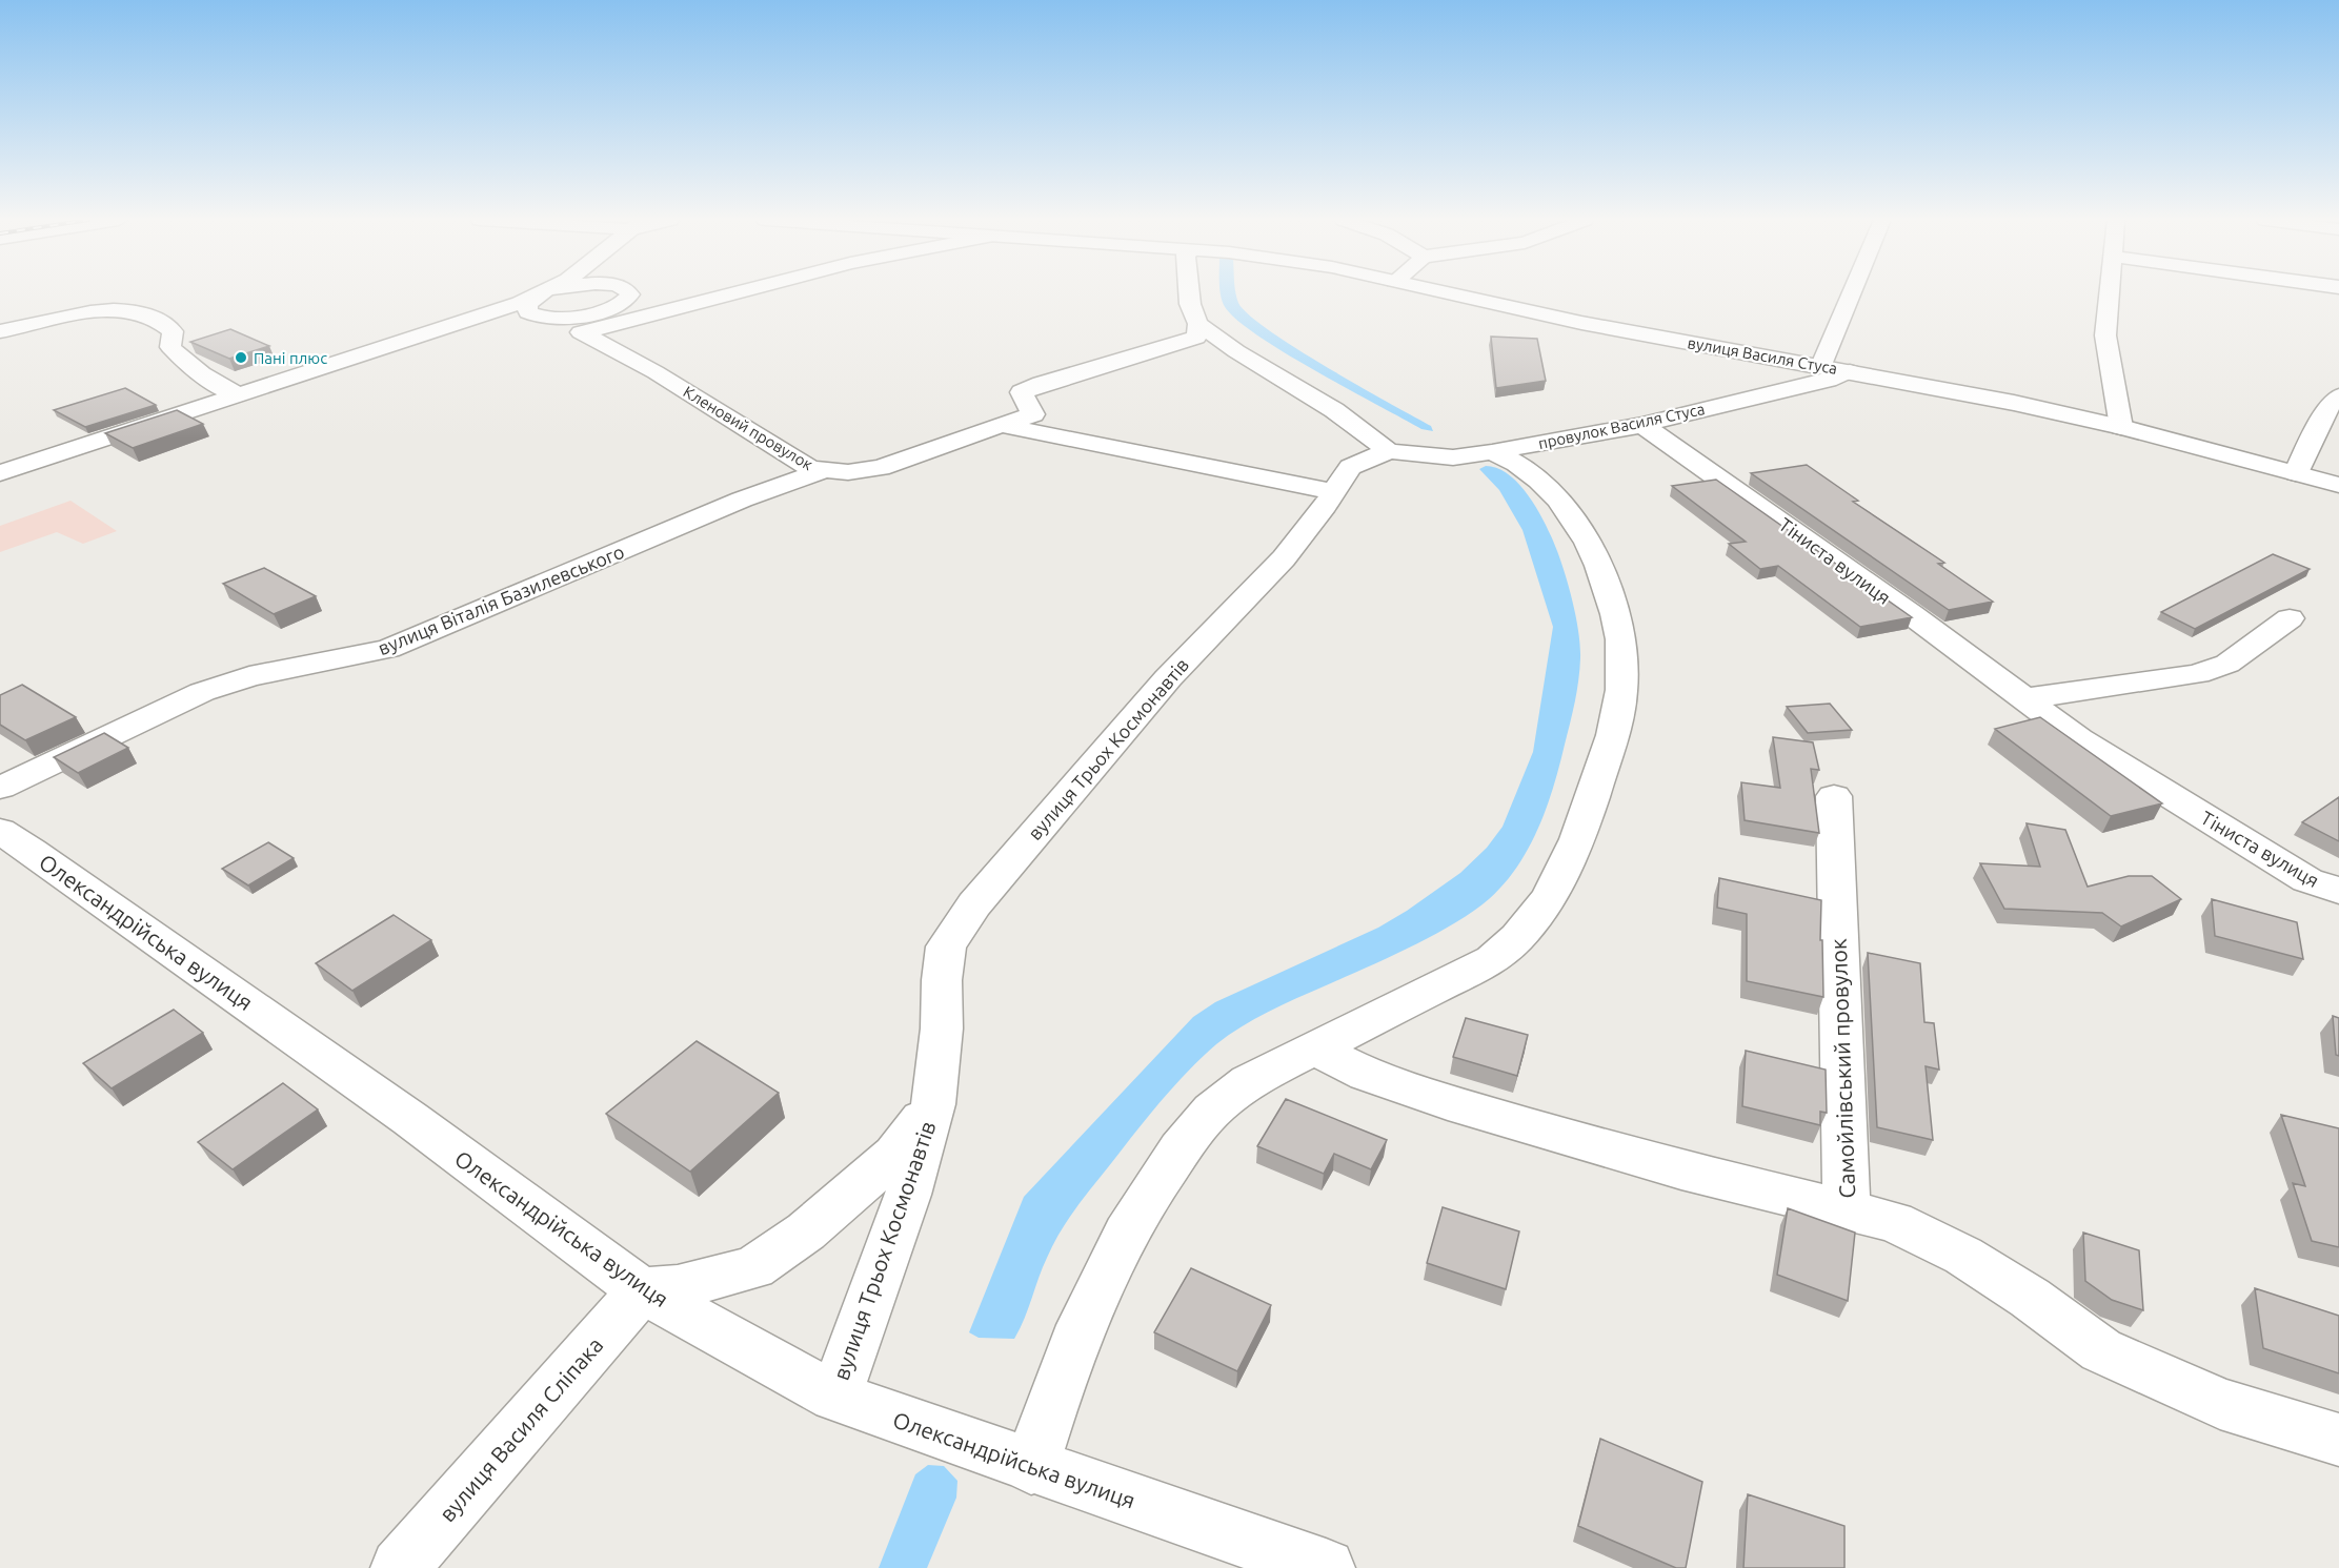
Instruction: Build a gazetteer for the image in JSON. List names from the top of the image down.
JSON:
{
  "streets": {
    "street": [
      "вулиця Василя Стуса",
      "провулок Василя Стуса",
      "Кленовий провулок",
      "Тіниста вулиця",
      "вулиця Віталія Базилевського",
      "вулиця Трьох Космонавтів",
      "Олександрійська вулиця",
      "Самойлівський провулок",
      "вулиця Василя Сліпака"
    ]
  },
  "crossings": [
    ["вулиця Василя Стуса", "провулок Василя Стуса"],
    ["провулок Василя Стуса", "Тіниста вулиця"],
    ["провулок Василя Стуса", "вулиця Трьох Космонавтів"],
    ["Кленовий провулок", "вулиця Віталія Базилевського"],
    ["вулиця Трьох Космонавтів", "Олександрійська вулиця"],
    ["вулиця Трьох Космонавтів", "вулиця Василя Сліпака"],
    ["Олександрійська вулиця", "вулиця Василя Сліпака"]
  ],
  "places": ["Пані плюс"]
}
